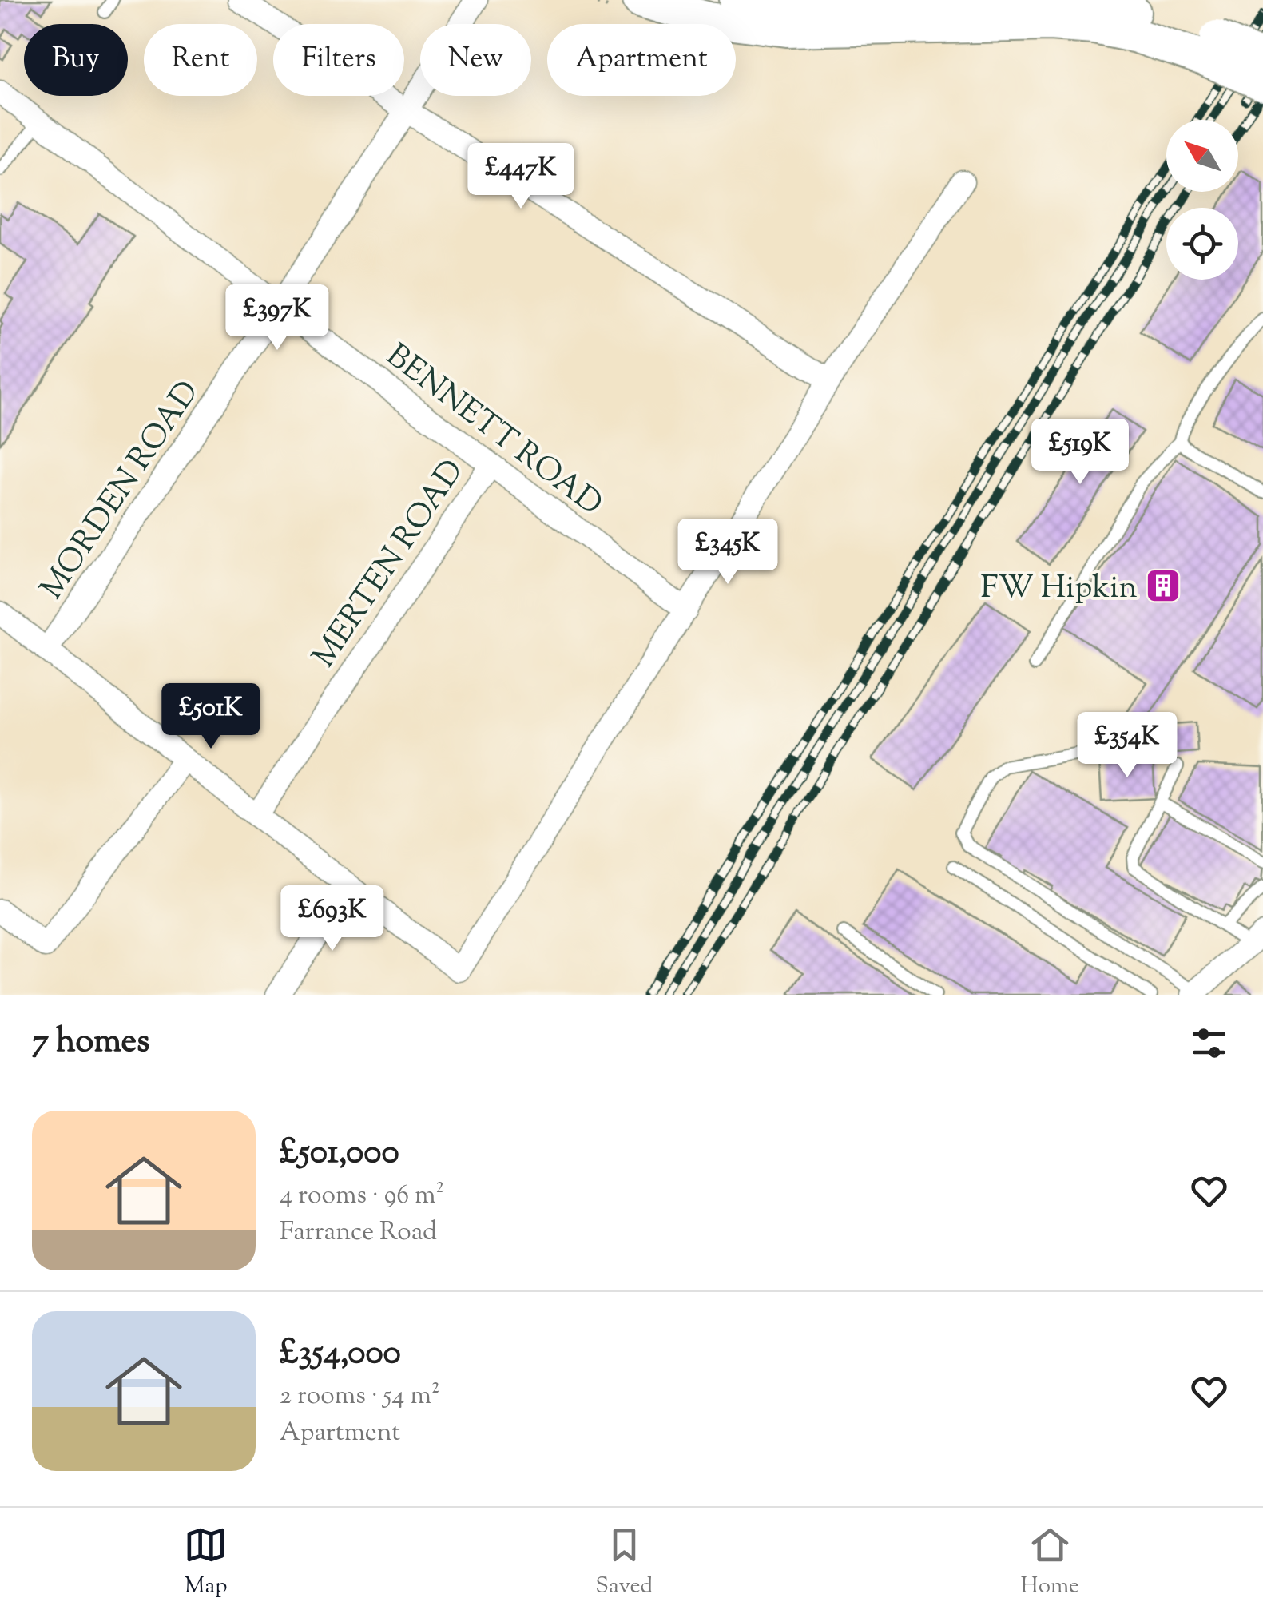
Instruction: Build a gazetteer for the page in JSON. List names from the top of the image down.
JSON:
{
  "streets": {
    "street": ["BENNETT ROAD", "MORDEN ROAD", "MERTEN ROAD"]
  },
  "crossings": [
    ["BENNETT ROAD", "MORDEN ROAD"],
    ["BENNETT ROAD", "MERTEN ROAD"]
  ],
  "places": {
    "building": ["FW Hipkin"]
  },
  "north": "top left",
  "page": {
    "chip": [
      "Buy",
      "Rent",
      "Filters",
      "New",
      "Apartment"
    ],
    "price": [
      "£447K",
      "£397K",
      "£519K",
      "£345K",
      "£501K",
      "£354K",
      "£693K"
    ],
    "heading": "7 homes",
    "list": [
      {
        "name": "£501,000",
        "note": "4 rooms · 96 m² · Farrance Road"
      },
      {
        "name": "£354,000",
        "note": "2 rooms · 54 m² · Apartment"
      }
    ],
    "tabs": ["Map", "Saved", "Home"]
  }
}
